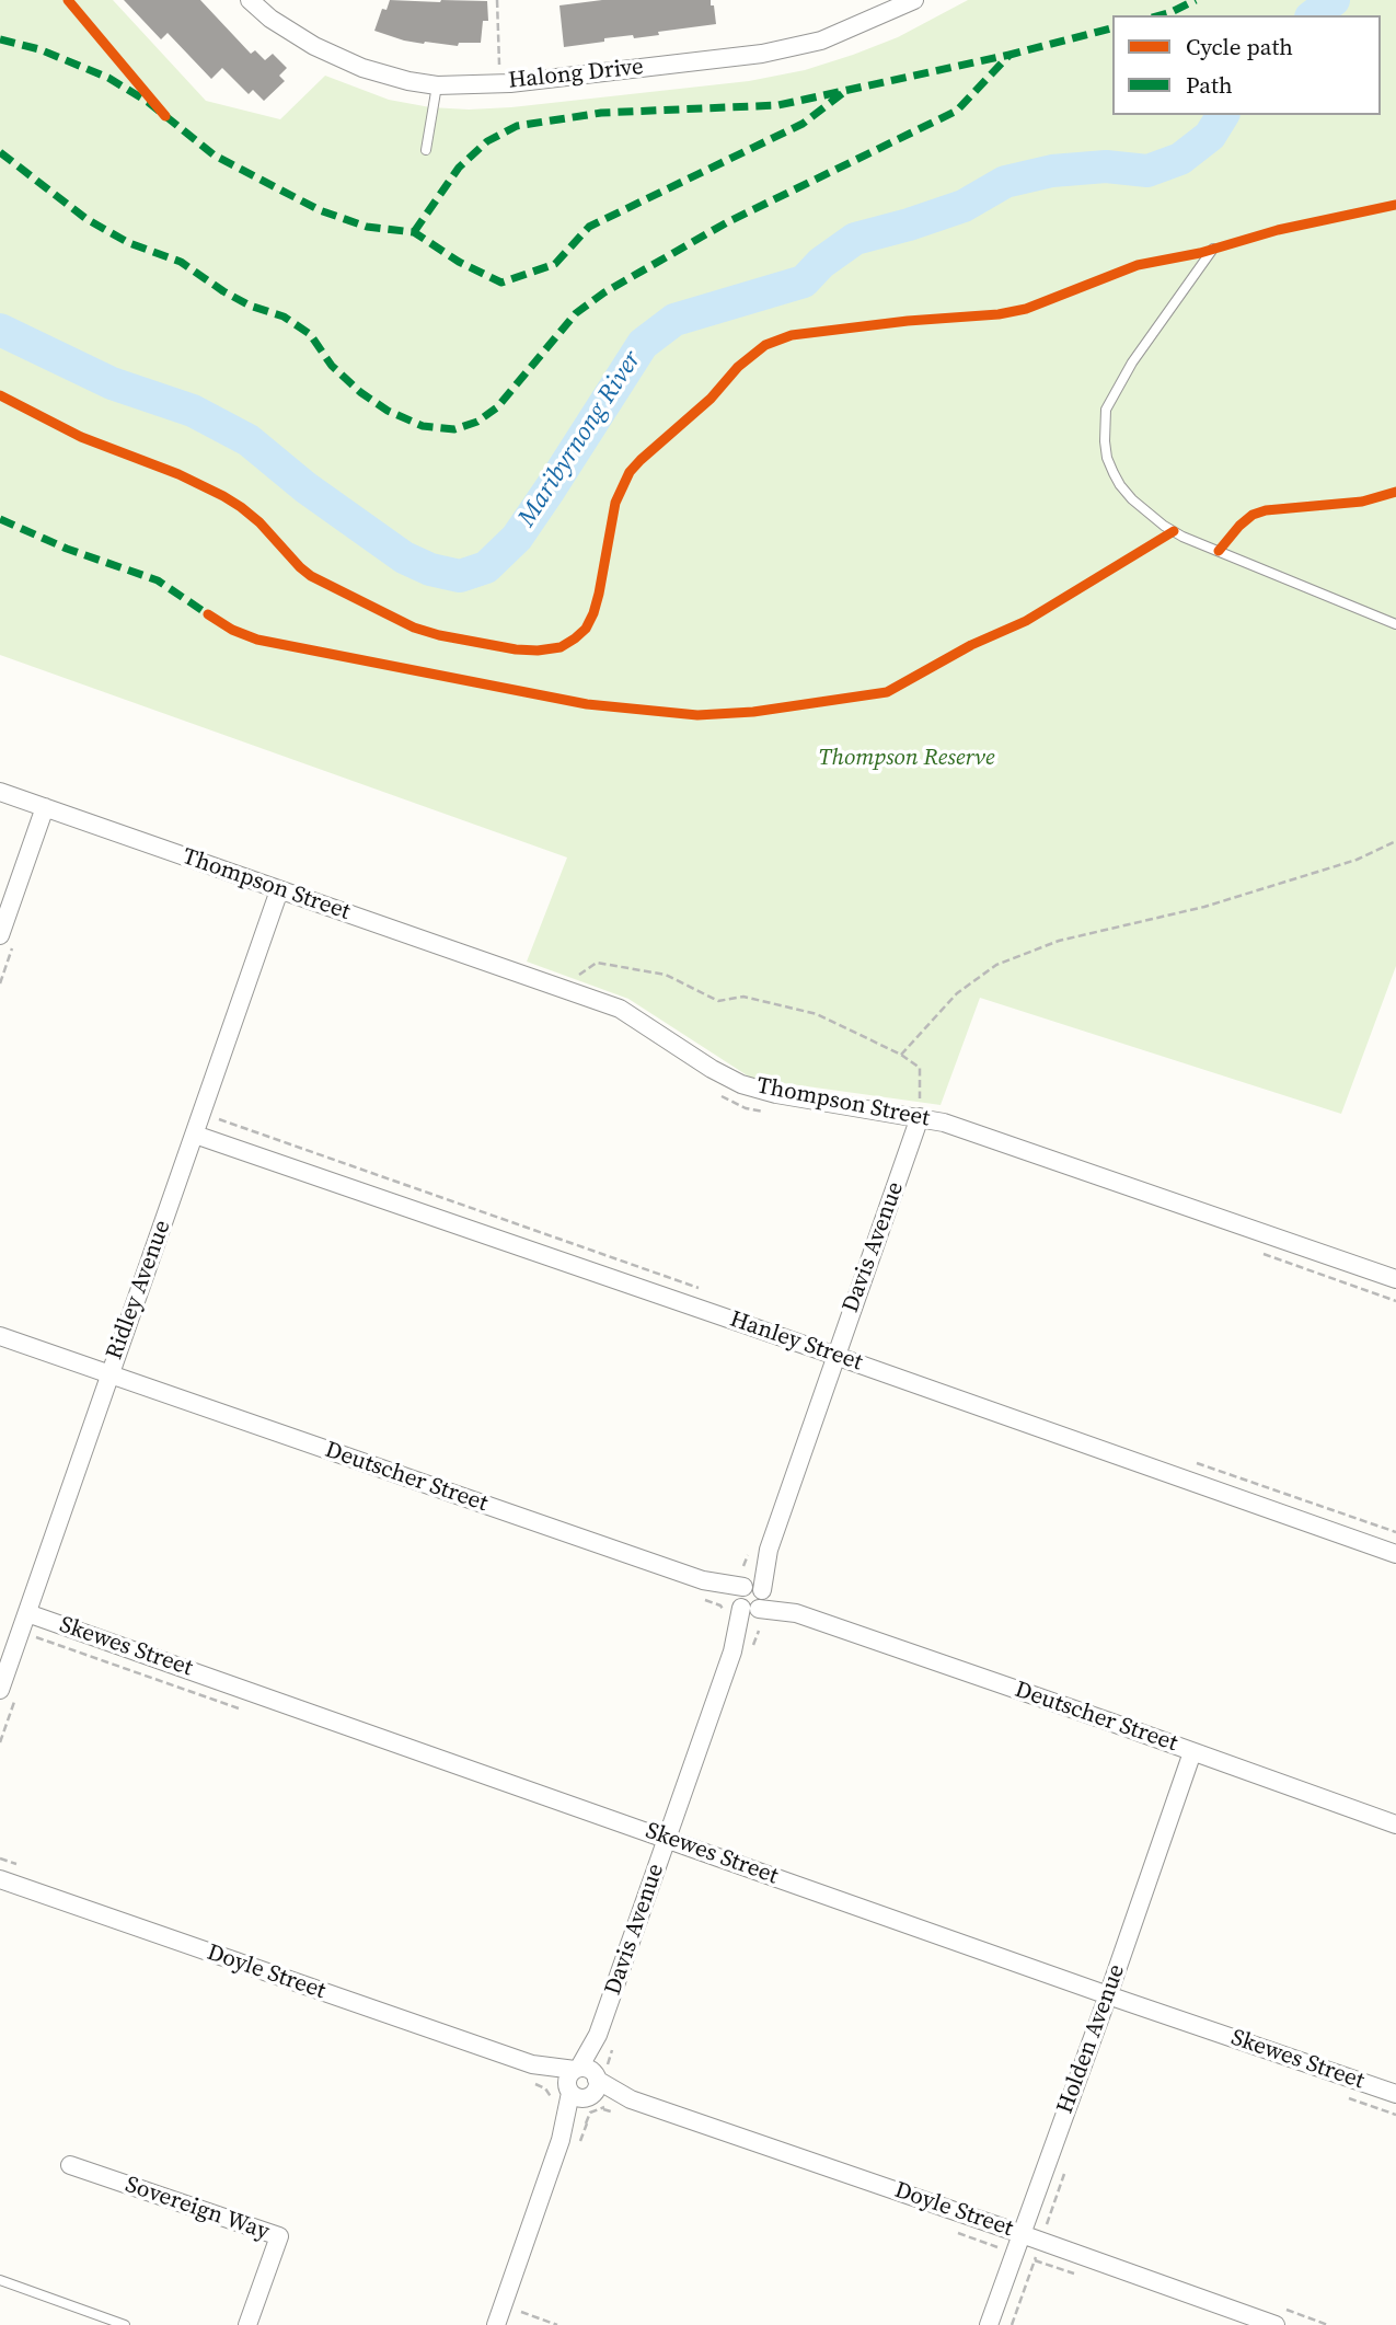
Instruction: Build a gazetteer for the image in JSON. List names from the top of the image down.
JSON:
{
  "streets": {
    "street": [
      "Halong Drive",
      "Thompson Street",
      "Davis Avenue",
      "Ridley Avenue",
      "Hanley Street",
      "Deutscher Street",
      "Skewes Street",
      "Doyle Street",
      "Holden Avenue",
      "Sovereign Way"
    ]
  },
  "crossings": [
    ["Thompson Street", "Davis Avenue"],
    ["Thompson Street", "Ridley Avenue"],
    ["Davis Avenue", "Hanley Street"],
    ["Davis Avenue", "Deutscher Street"],
    ["Davis Avenue", "Skewes Street"],
    ["Davis Avenue", "Doyle Street"],
    ["Ridley Avenue", "Hanley Street"],
    ["Ridley Avenue", "Deutscher Street"],
    ["Ridley Avenue", "Skewes Street"],
    ["Deutscher Street", "Holden Avenue"],
    ["Skewes Street", "Holden Avenue"],
    ["Doyle Street", "Holden Avenue"]
  ],
  "water": ["Maribyrnong River"],
  "parks": ["Thompson Reserve"],
  "legend": ["Cycle path", "Path"]
}
